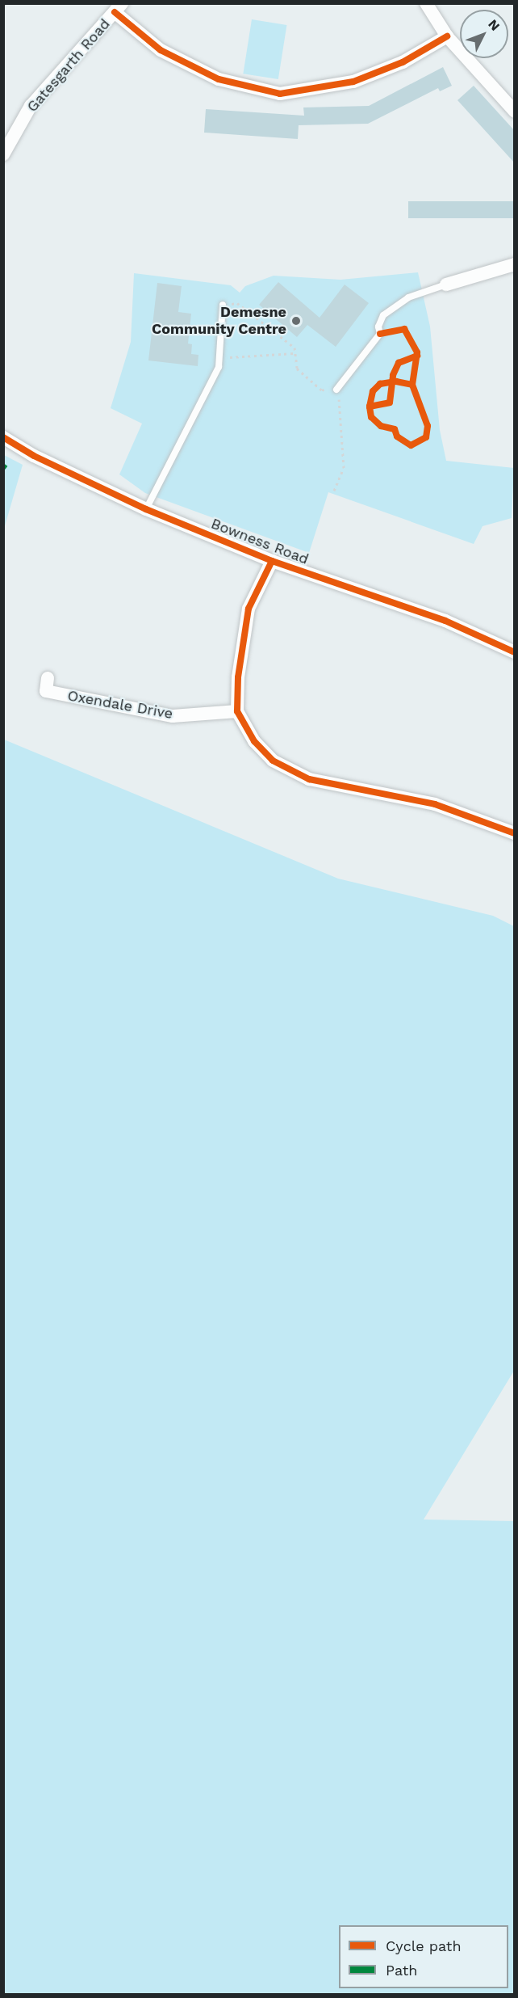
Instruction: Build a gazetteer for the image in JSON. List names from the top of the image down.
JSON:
{
  "streets": {
    "street": ["Gatesgarth Road", "Bowness Road", "Oxendale Drive"]
  },
  "places": ["Demesne Community Centre"],
  "legend": ["Cycle path", "Path"],
  "north": "top right"
}
